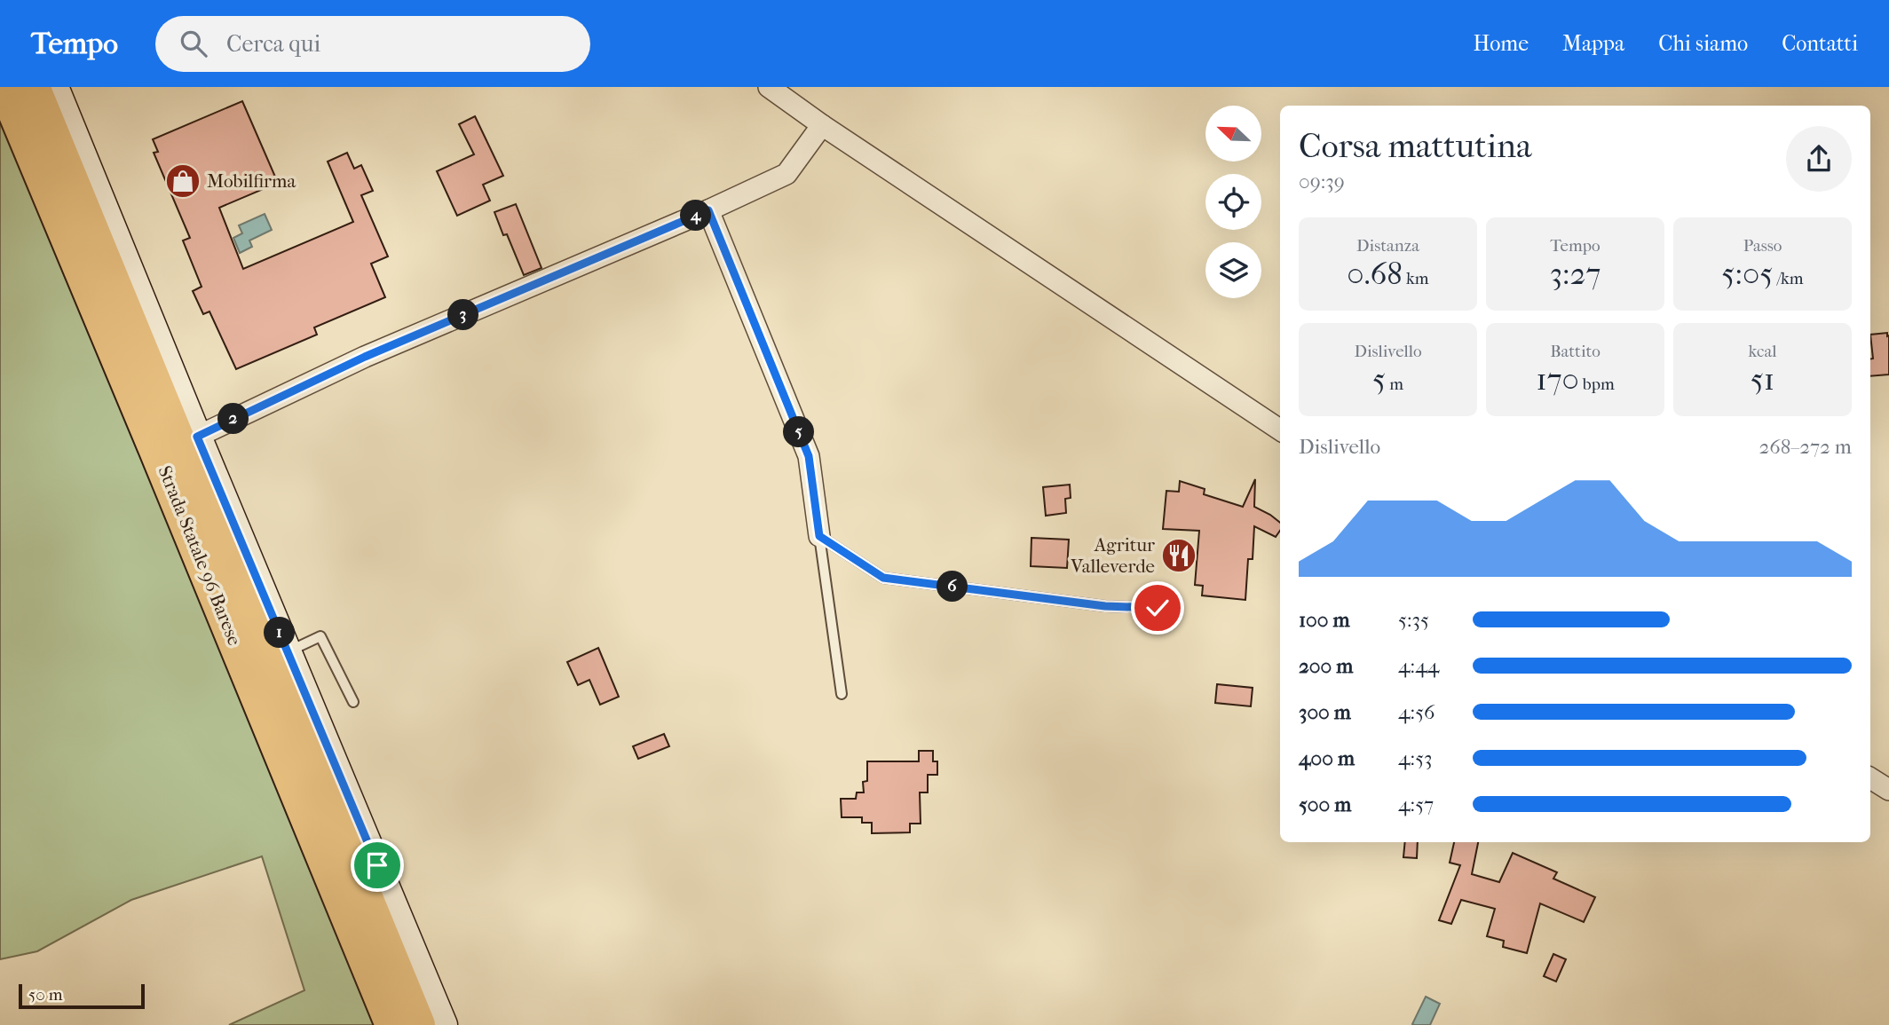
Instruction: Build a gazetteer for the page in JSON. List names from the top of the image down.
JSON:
{
  "streets": {
    "highway": ["Strada Statale 96 Barese"]
  },
  "places": {
    "shop": ["Mobilfirma"],
    "restaurant": ["Agritur Valleverde"]
  },
  "scale_bar": "50 m",
  "north": "top left",
  "page": {
    "header": "Tempo",
    "search": "Cerca qui",
    "nav": [
      "Home",
      "Mappa",
      "Chi siamo",
      "Contatti"
    ],
    "heading": ["Corsa mattutina", "09:39"],
    "pins": [
      "4",
      "3",
      "2",
      "5",
      "6",
      "1"
    ],
    "stats": [
      ["Distanza", "0.68 km"],
      ["Tempo", "3:27"],
      ["Passo", "5:05 /km"],
      ["Dislivello", "5 m"],
      ["Battito", "170 bpm"],
      ["kcal", "51"]
    ],
    "chart": ["Dislivello", "268–272 m"],
    "list": [
      {
        "name": "100 m",
        "note": "5:35"
      },
      {
        "name": "200 m",
        "note": "4:44"
      },
      {
        "name": "300 m",
        "note": "4:56"
      },
      {
        "name": "400 m",
        "note": "4:53"
      },
      {
        "name": "500 m",
        "note": "4:57"
      }
    ],
    "scale": "50 m"
  }
}
